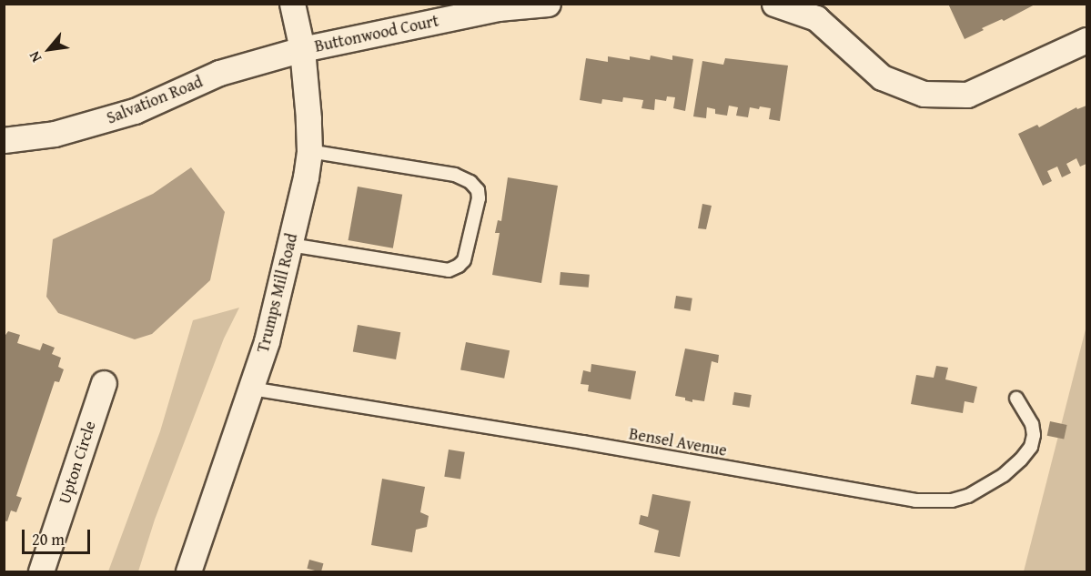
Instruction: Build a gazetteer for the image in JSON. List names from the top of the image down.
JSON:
{
  "streets": {
    "street": [
      "Buttonwood Court",
      "Salvation Road",
      "Trumps Mill Road",
      "Upton Circle"
    ],
    "lane": ["Bensel Avenue"]
  },
  "crossings": [
    ["Buttonwood Court", "Salvation Road"],
    ["Buttonwood Court", "Trumps Mill Road"],
    ["Salvation Road", "Trumps Mill Road"],
    ["Trumps Mill Road", "Bensel Avenue"]
  ],
  "scale_bar": "20 m",
  "north": "bottom left"
}
